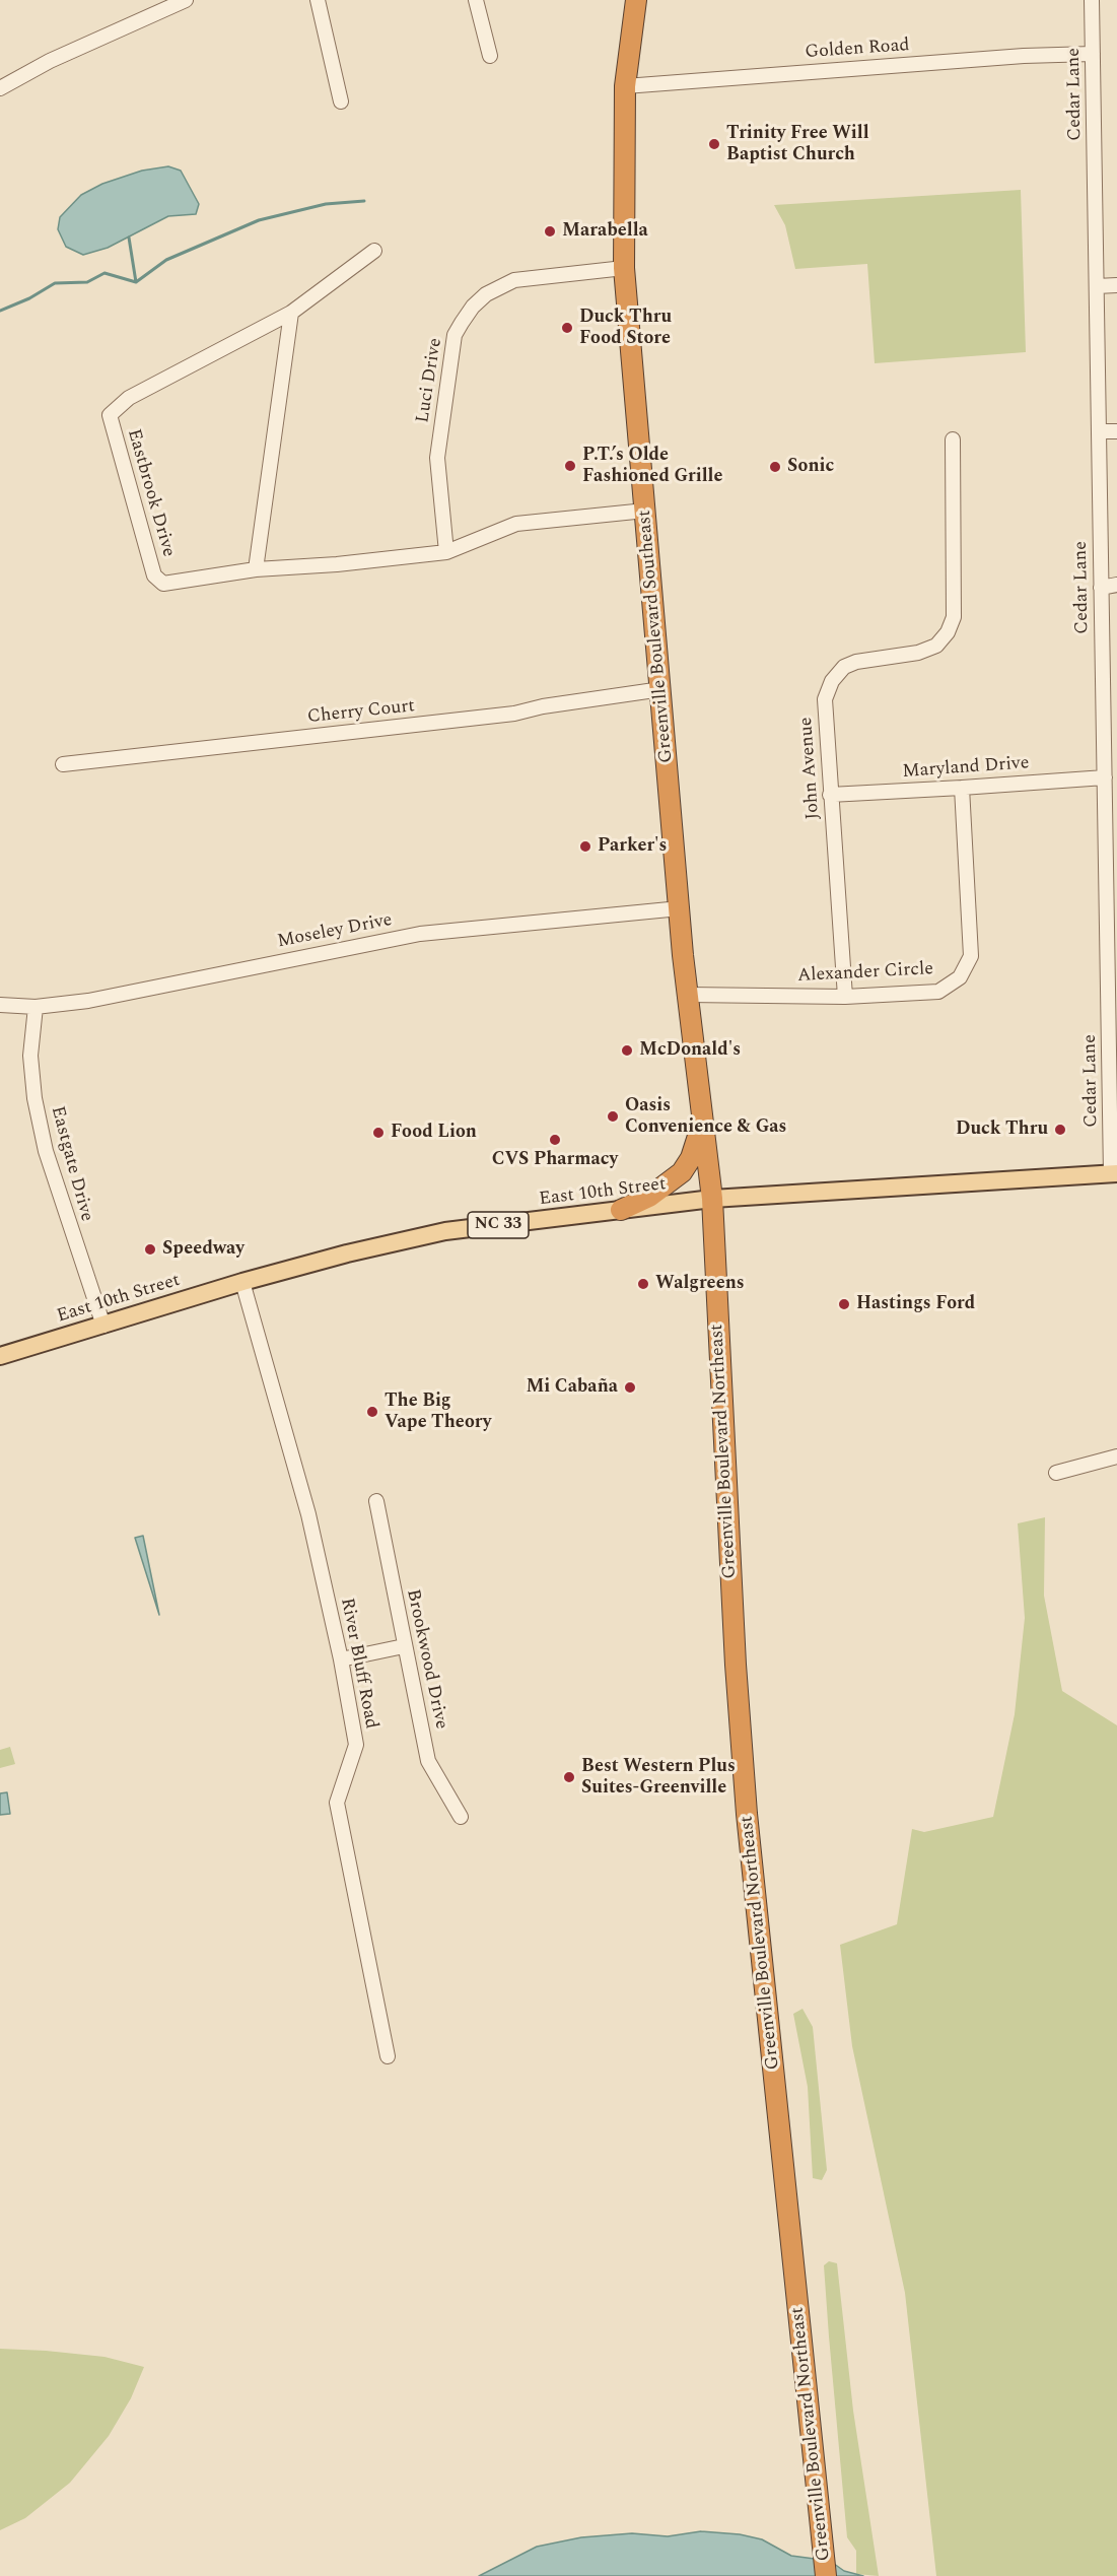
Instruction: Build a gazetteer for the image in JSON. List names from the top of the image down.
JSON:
{
  "streets": {
    "highway": ["Greenville Boulevard Southeast", "Greenville Boulevard Northeast"],
    "main road": ["East 10th Street", "NC 33"],
    "street": [
      "Golden Road",
      "Cedar Lane",
      "Luci Drive",
      "Eastbrook Drive",
      "Cherry Court",
      "John Avenue",
      "Maryland Drive",
      "Moseley Drive",
      "Alexander Circle",
      "Eastgate Drive",
      "Brookwood Drive",
      "River Bluff Road"
    ]
  },
  "crossings": [
    ["Golden Road", "Cedar Lane"],
    ["Golden Road", "Greenville Boulevard Southeast"],
    ["Cedar Lane", "Maryland Drive"],
    ["Cedar Lane", "East 10th Street"],
    ["Luci Drive", "Eastbrook Drive"],
    ["Luci Drive", "Greenville Boulevard Southeast"],
    ["Eastbrook Drive", "Greenville Boulevard Southeast"],
    ["Greenville Boulevard Southeast", "Cherry Court"],
    ["Greenville Boulevard Southeast", "Moseley Drive"],
    ["Greenville Boulevard Southeast", "Alexander Circle"],
    ["Greenville Boulevard Southeast", "East 10th Street"],
    ["Greenville Boulevard Southeast", "Greenville Boulevard Northeast"],
    ["John Avenue", "Maryland Drive"],
    ["John Avenue", "Alexander Circle"],
    ["Maryland Drive", "Alexander Circle"],
    ["Moseley Drive", "Eastgate Drive"],
    ["Eastgate Drive", "East 10th Street"],
    ["East 10th Street", "Greenville Boulevard Northeast"],
    ["East 10th Street", "River Bluff Road"]
  ],
  "places": [
    "Trinity Free Will Baptist Church",
    "Marabella",
    "Duck Thru Food Store",
    "P.T.’s Olde Fashioned Grille",
    "Sonic",
    "Parker's",
    "McDonald's",
    "Oasis Convenience & Gas",
    "Duck Thru",
    "Food Lion",
    "CVS Pharmacy",
    "Speedway",
    "Walgreens",
    "Hastings Ford",
    "Mi Cabaña",
    "The Big Vape Theory",
    "Best Western Plus Suites-Greenville"
  ]
}
